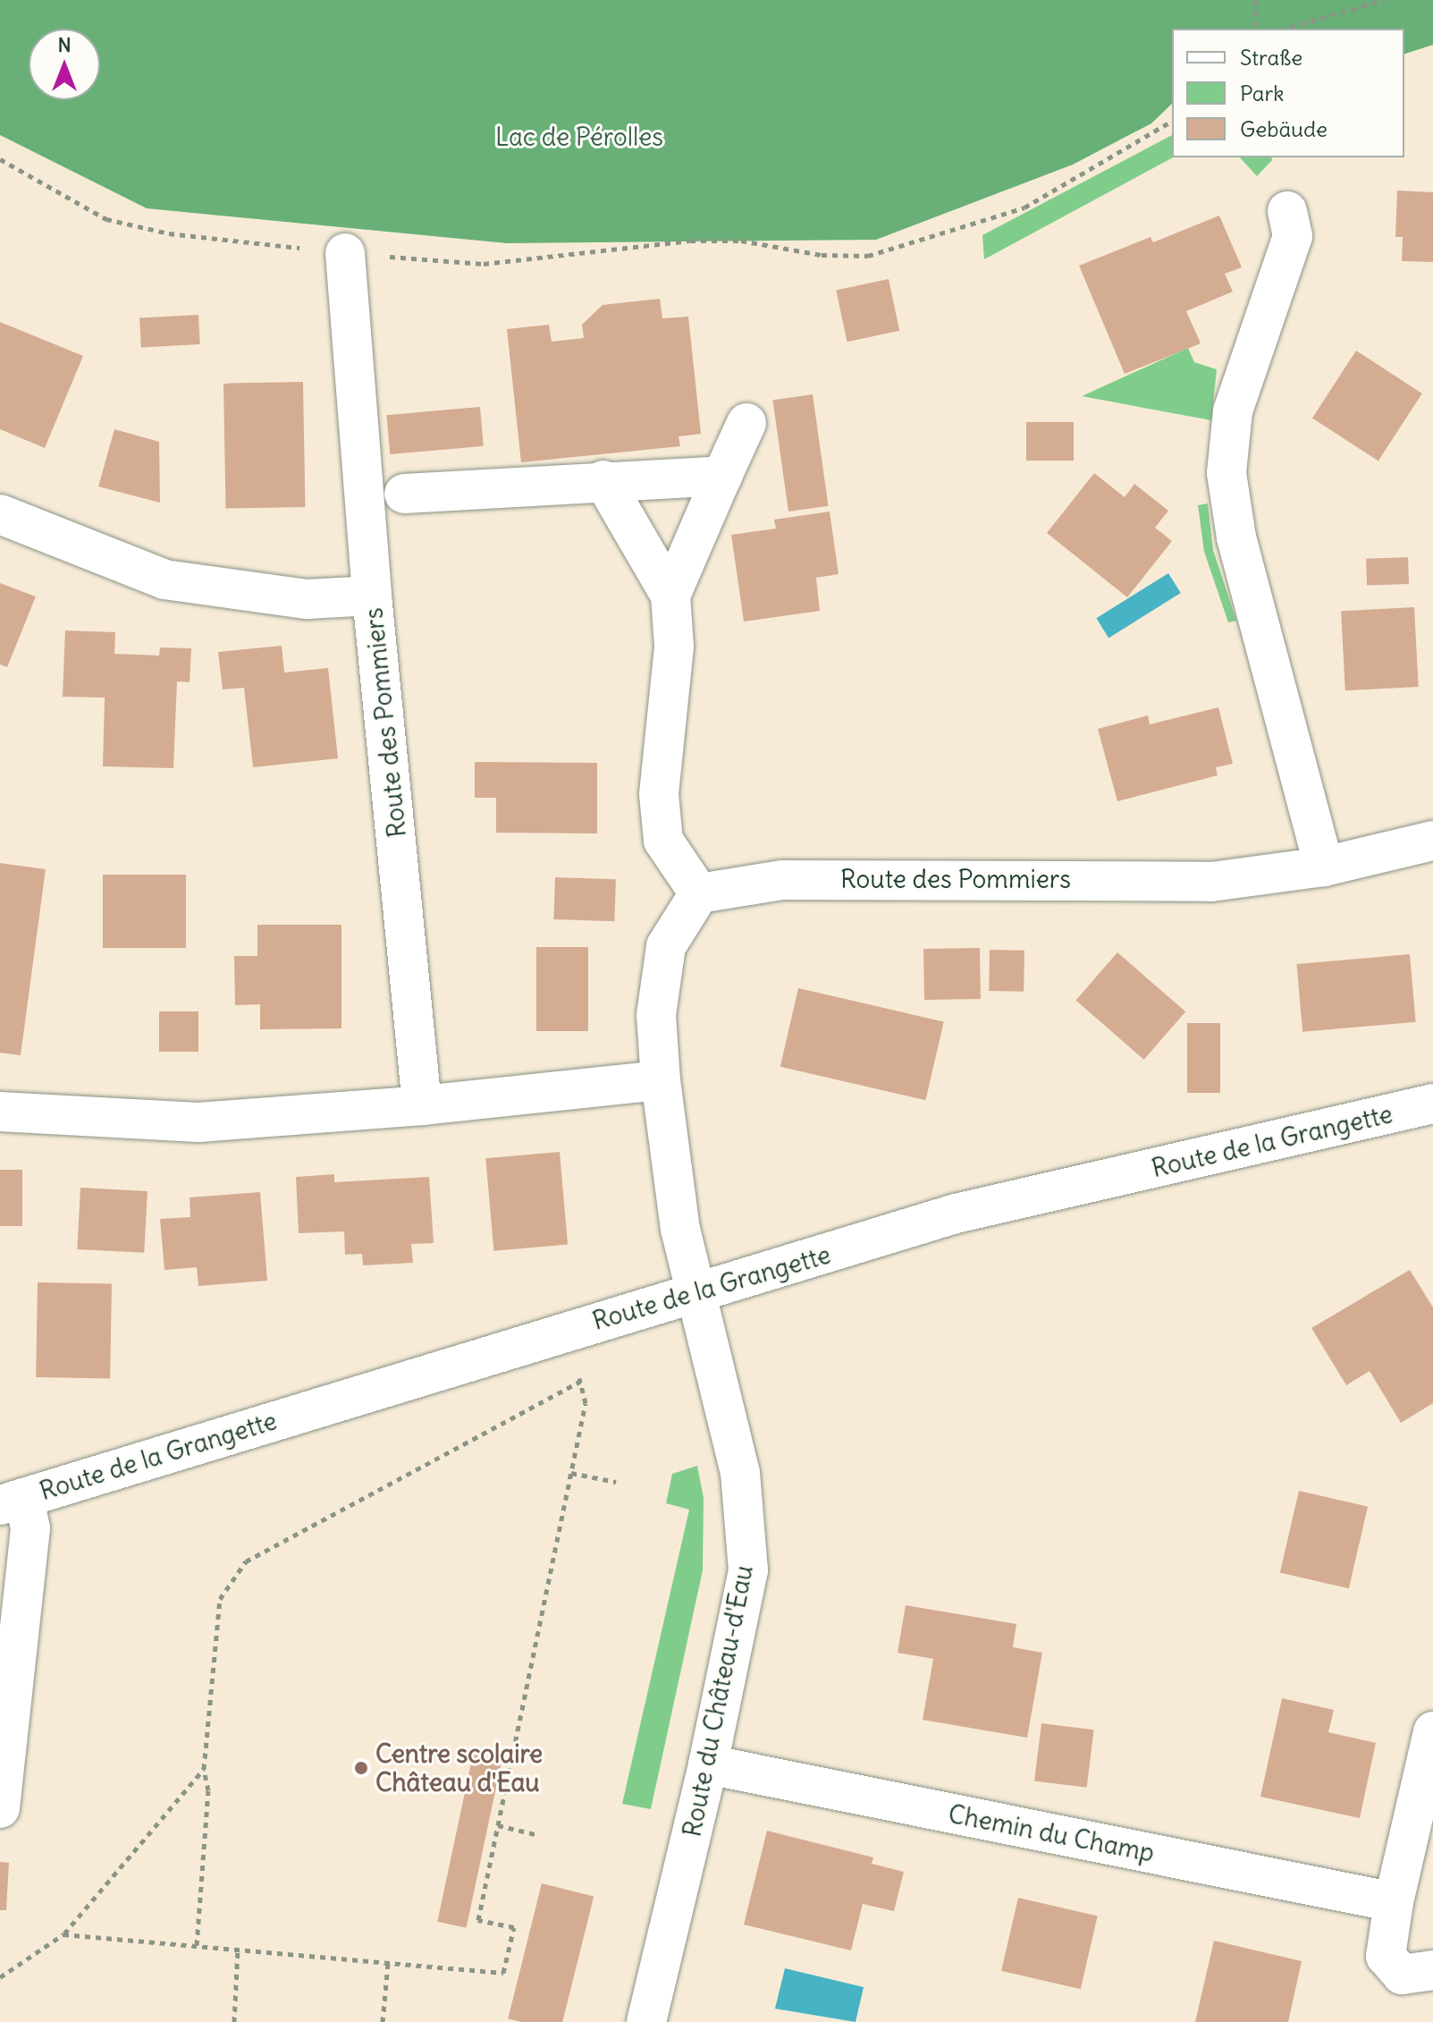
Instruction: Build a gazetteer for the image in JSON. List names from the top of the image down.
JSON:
{
  "streets": {
    "street": [
      "Route des Pommiers",
      "Route de la Grangette",
      "Route du Château-d'Eau",
      "Chemin du Champ"
    ]
  },
  "crossings": [
    ["Route de la Grangette", "Route du Château-d'Eau"],
    ["Route du Château-d'Eau", "Chemin du Champ"]
  ],
  "parks": ["Lac de Pérolles"],
  "places": ["Centre scolaire Château d'Eau"],
  "legend": ["Straße", "Park", "Gebäude"],
  "north": "top"
}
